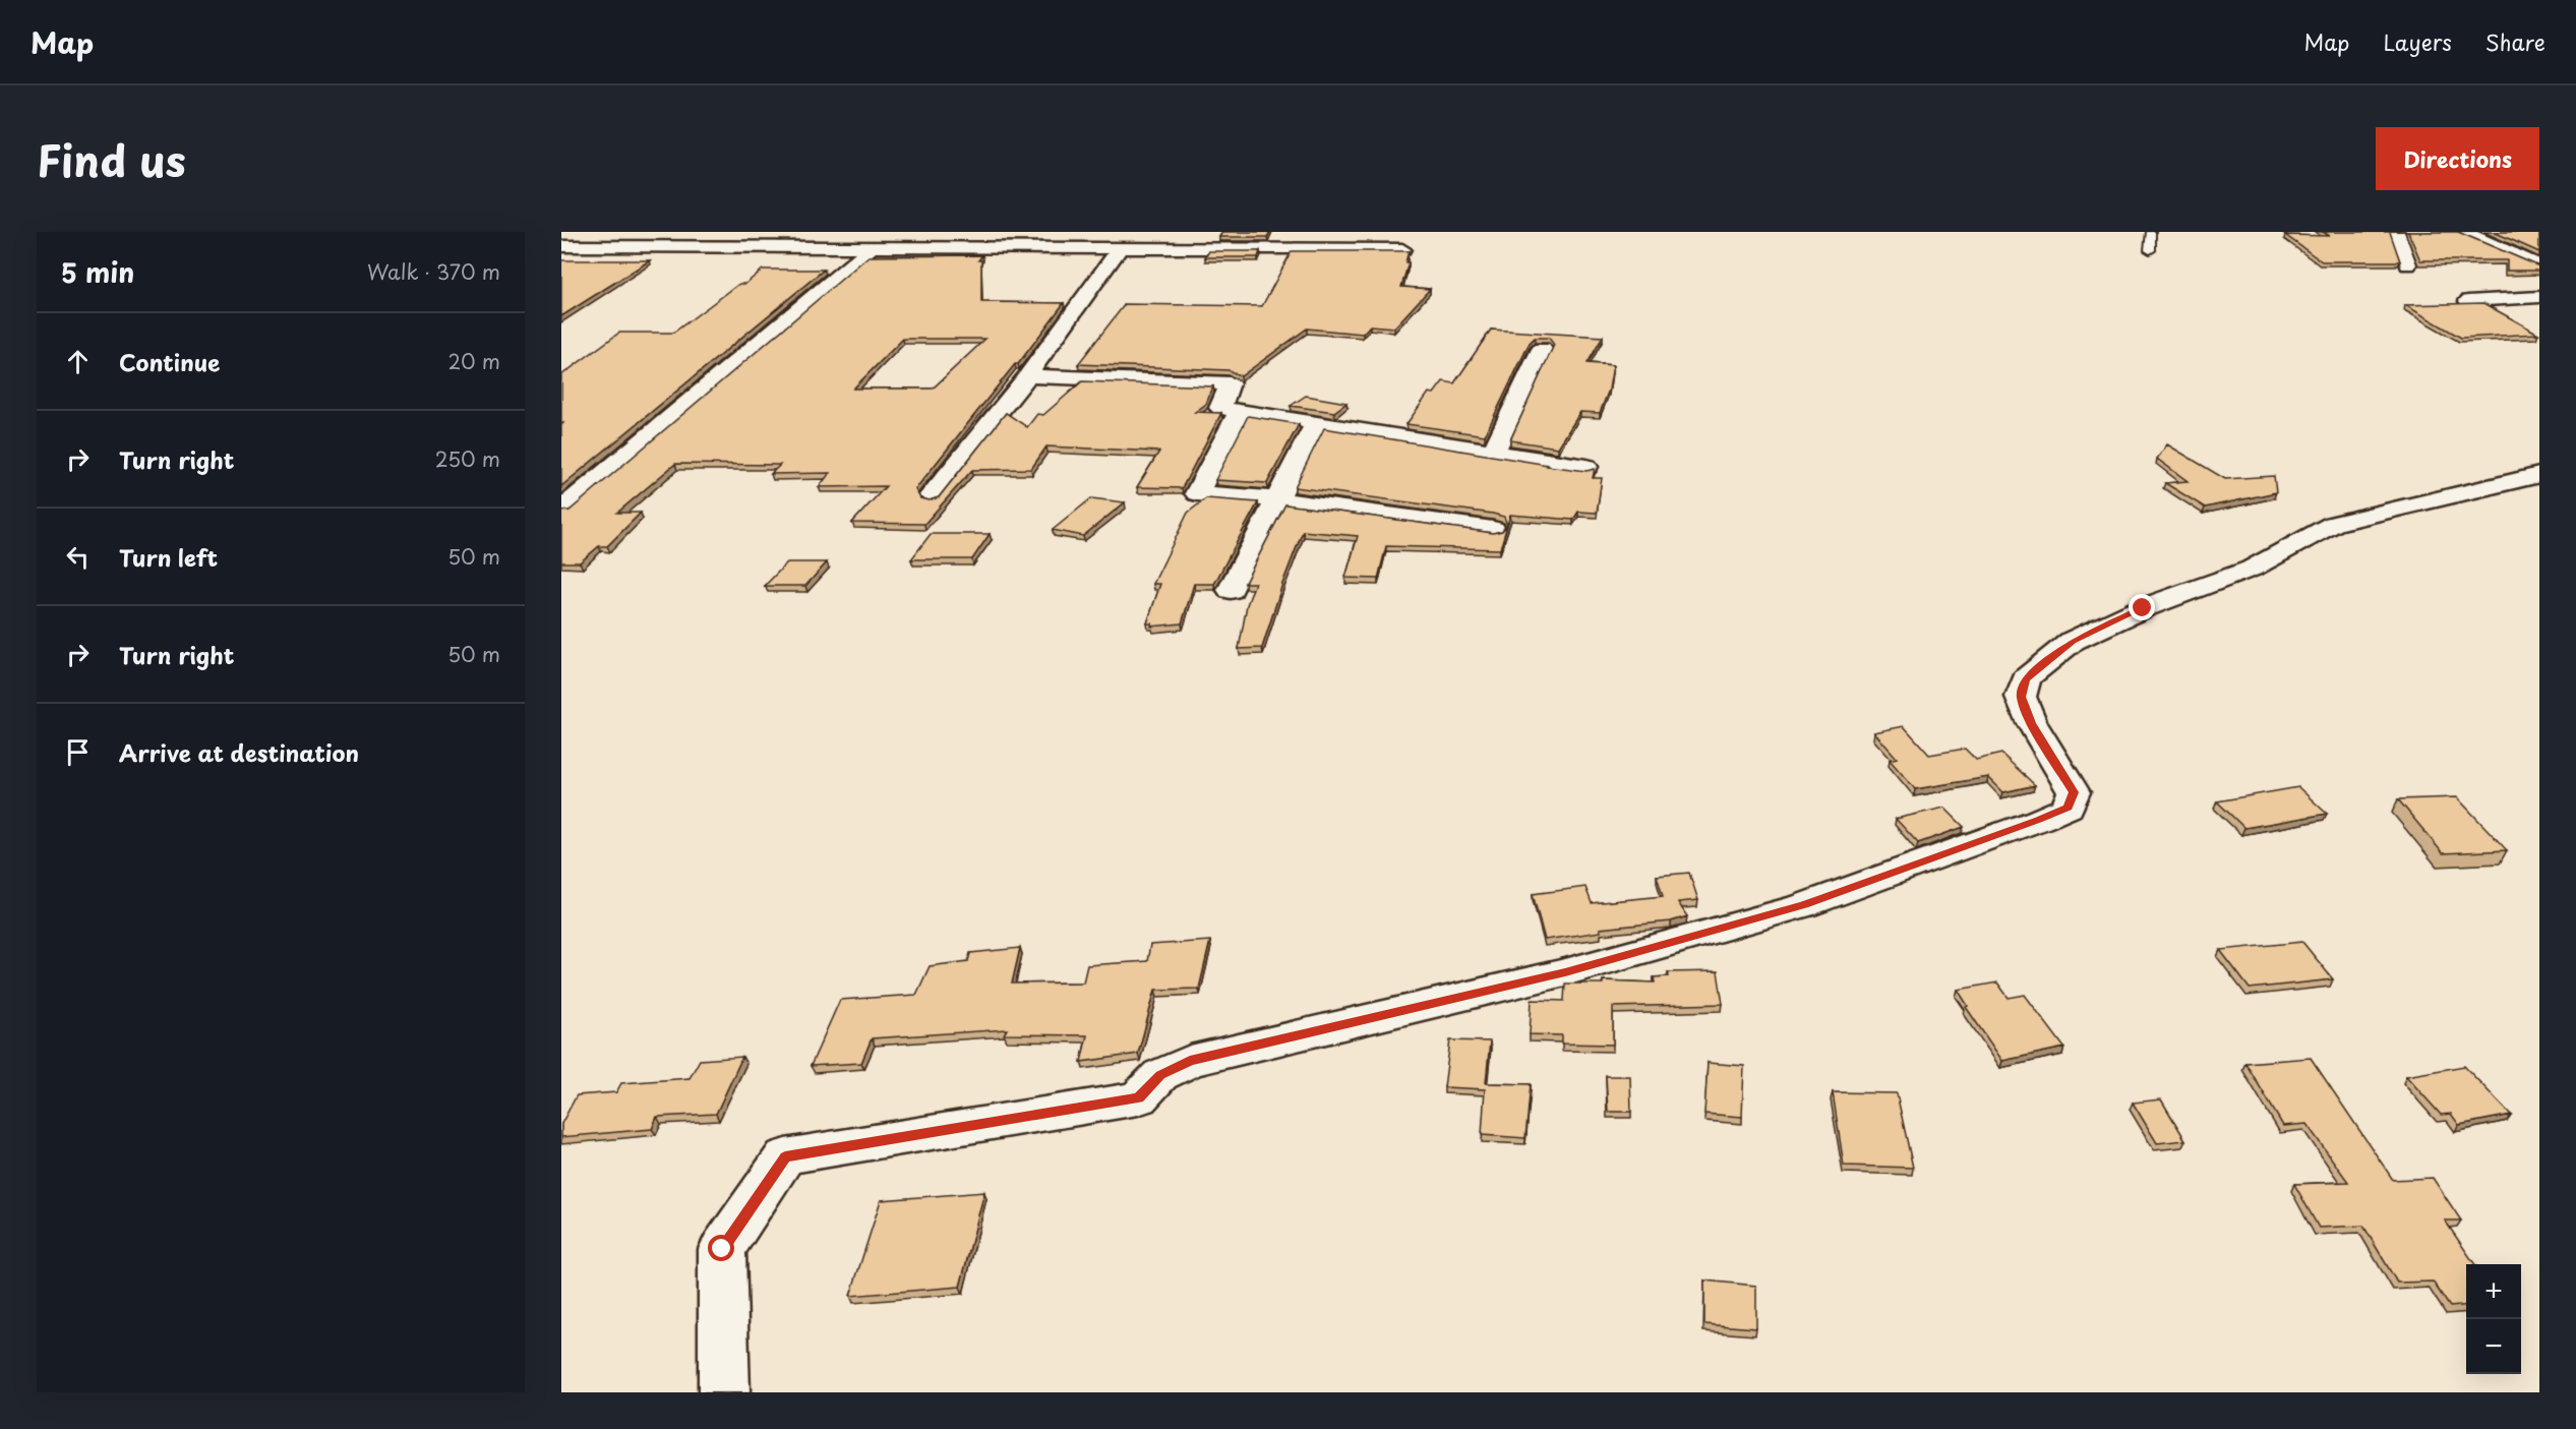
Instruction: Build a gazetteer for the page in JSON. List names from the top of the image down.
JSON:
{
  "page": {
    "header": "Map",
    "nav": ["Map", "Layers", "Share"],
    "title": "Find us",
    "buttons": "Directions",
    "heading": ["5 min", "Walk · 370 m"],
    "list": [
      ["Continue", "20 m"],
      ["Turn right", "250 m"],
      ["Turn left", "50 m"],
      ["Turn right", "50 m"],
      "Arrive at destination"
    ],
    "map_buttons": ["+", "−"]
  }
}
